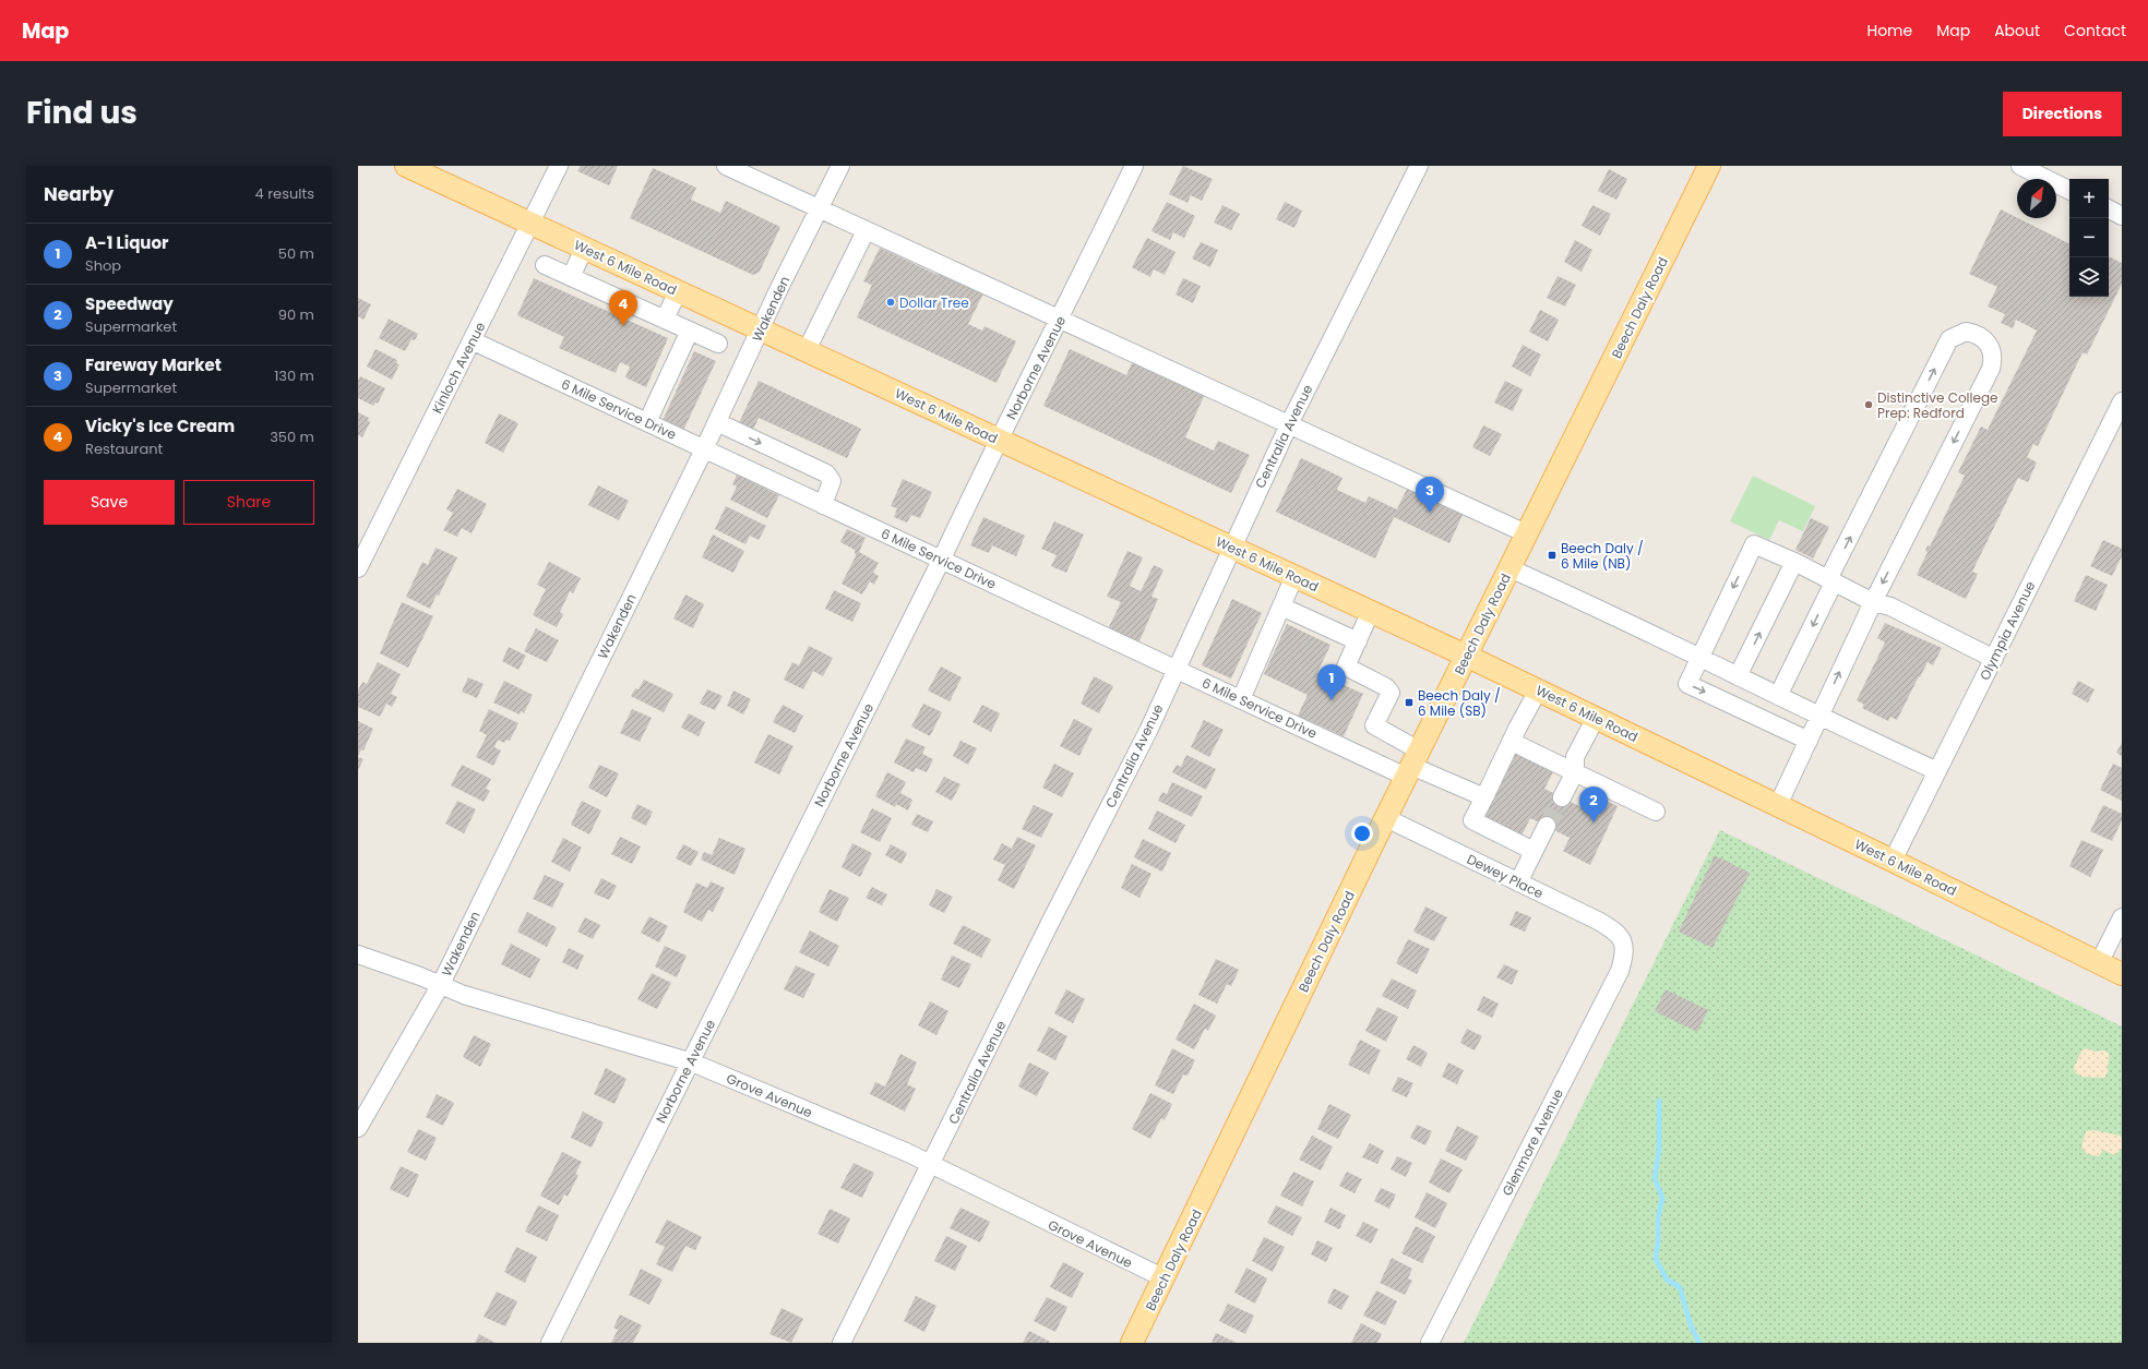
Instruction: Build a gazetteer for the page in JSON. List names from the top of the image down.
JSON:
{
  "streets": {
    "main road": ["West 6 Mile Road", "Beech Daly Road"],
    "street": [
      "Wakenden",
      "Kinloch Avenue",
      "Norborne Avenue",
      "6 Mile Service Drive",
      "Centralia Avenue",
      "Olympia Avenue",
      "Dewey Place",
      "Grove Avenue",
      "Glenmore Avenue"
    ]
  },
  "crossings": [
    ["West 6 Mile Road", "Beech Daly Road"],
    ["West 6 Mile Road", "Wakenden"],
    ["West 6 Mile Road", "Kinloch Avenue"],
    ["West 6 Mile Road", "Norborne Avenue"],
    ["West 6 Mile Road", "Centralia Avenue"],
    ["West 6 Mile Road", "Olympia Avenue"],
    ["Beech Daly Road", "6 Mile Service Drive"],
    ["Beech Daly Road", "Dewey Place"],
    ["Beech Daly Road", "Grove Avenue"],
    ["Wakenden", "6 Mile Service Drive"],
    ["Wakenden", "Grove Avenue"],
    ["Kinloch Avenue", "6 Mile Service Drive"],
    ["Norborne Avenue", "6 Mile Service Drive"],
    ["Norborne Avenue", "Grove Avenue"],
    ["6 Mile Service Drive", "Centralia Avenue"],
    ["Centralia Avenue", "Grove Avenue"],
    ["Dewey Place", "Glenmore Avenue"]
  ],
  "places": {
    "other": ["Dollar Tree", "Distinctive College Prep: Redford"],
    "transit": ["Beech Daly / 6 Mile (NB)", "Beech Daly / 6 Mile (SB)"]
  },
  "north": "top right",
  "page": {
    "header": "Map",
    "nav": [
      "Home",
      "Map",
      "About",
      "Contact"
    ],
    "title": "Find us",
    "buttons": [
      "Directions",
      ["Save", "Share"]
    ],
    "heading": ["Nearby", "4 results"],
    "map_buttons": ["+", "−"],
    "list": [
      {
        "mark": "1",
        "name": "A-1 Liquor",
        "note": "Shop",
        "value": "50 m"
      },
      {
        "mark": "2",
        "name": "Speedway",
        "note": "Supermarket",
        "value": "90 m"
      },
      {
        "mark": "3",
        "name": "Fareway Market",
        "note": "Supermarket",
        "value": "130 m"
      },
      {
        "mark": "4",
        "name": "Vicky's Ice Cream",
        "note": "Restaurant",
        "value": "350 m"
      }
    ],
    "pins": [
      "4",
      "3",
      "1",
      "2"
    ]
  }
}
